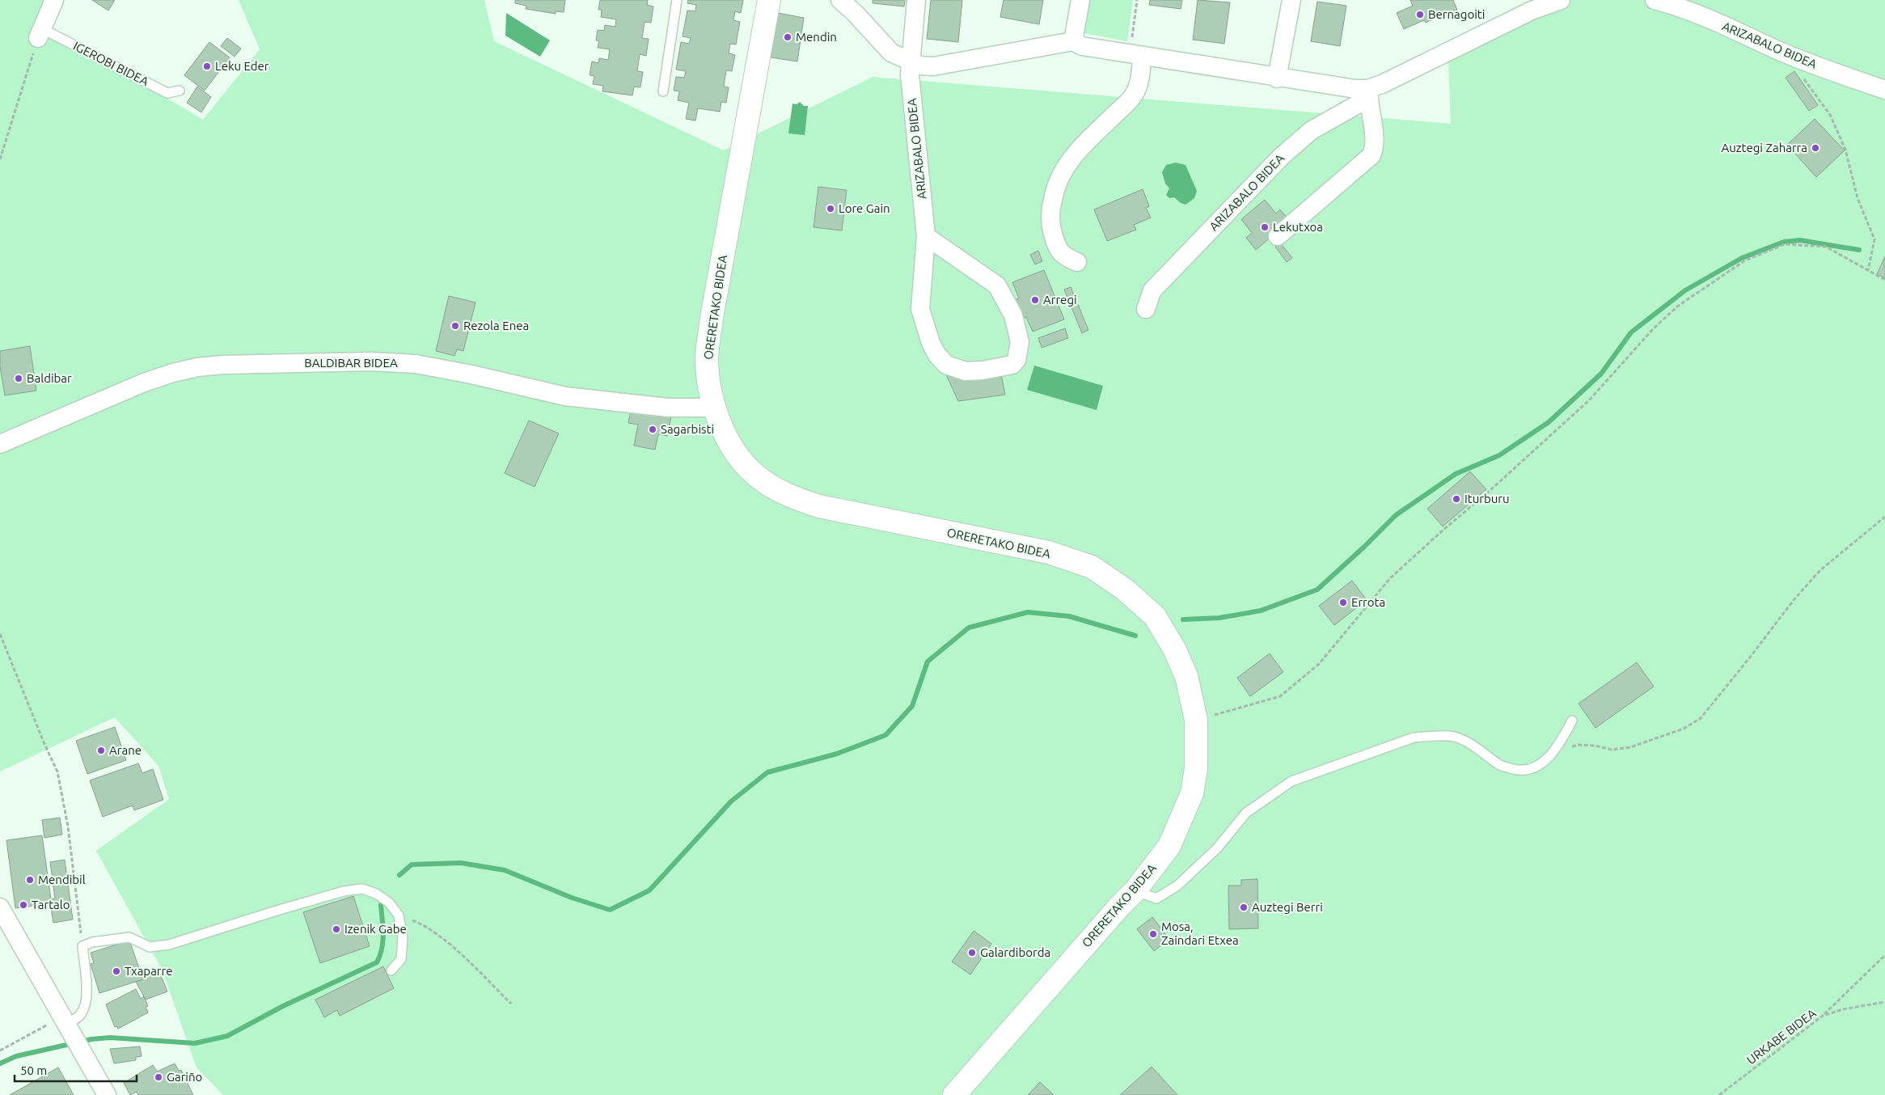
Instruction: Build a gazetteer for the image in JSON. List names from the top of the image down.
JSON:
{
  "streets": {
    "main road": ["ORERETAKO BIDEA"],
    "street": ["ARIZABALO BIDEA", "BALDIBAR BIDEA"],
    "lane": ["IGEROBI BIDEA"],
    "path": ["URKABE BIDEA"]
  },
  "crossings": [
    ["ORERETAKO BIDEA", "BALDIBAR BIDEA"]
  ],
  "places": [
    "Bernagoiti",
    "Mendin",
    "Leku Eder",
    "Auztegi Zaharra",
    "Lore Gain",
    "Lekutxoa",
    "Arregi",
    "Rezola Enea",
    "Baldibar",
    "Sagarbisti",
    "Iturburu",
    "Errota",
    "Arane",
    "Mendibil",
    "Tartalo",
    "Auztegi Berri",
    "Izenik Gabe",
    "Mosa, Zaindari Etxea",
    "Galardiborda",
    "Txaparre",
    "Gariño"
  ],
  "scale_bar": "50 m"
}
